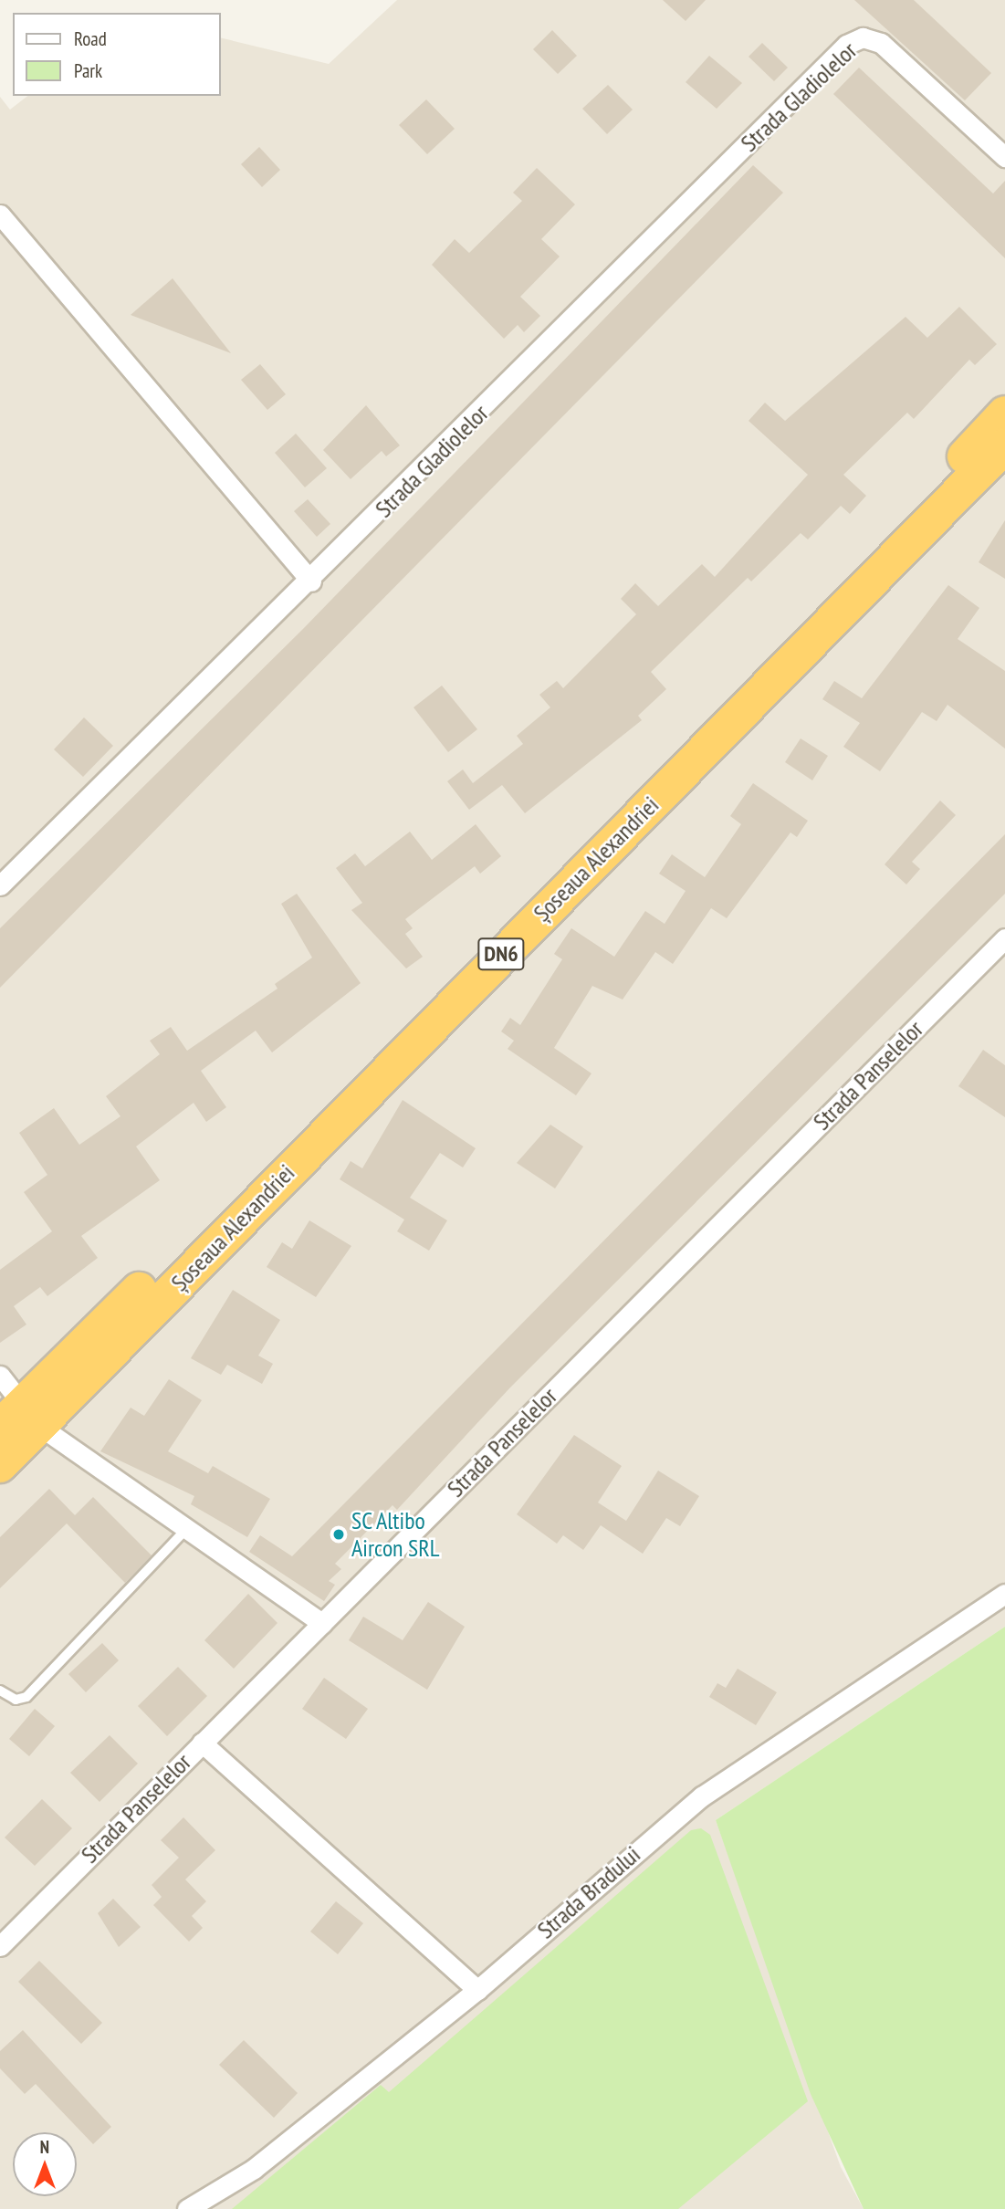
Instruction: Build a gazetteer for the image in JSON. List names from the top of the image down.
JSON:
{
  "streets": {
    "highway": ["Șoseaua Alexandriei", "DN6"],
    "street": ["Strada Gladiolelor", "Strada Panselelor", "Strada Bradului"]
  },
  "places": ["SC Altibo Aircon SRL"],
  "legend": ["Road", "Park"],
  "north": "top"
}
